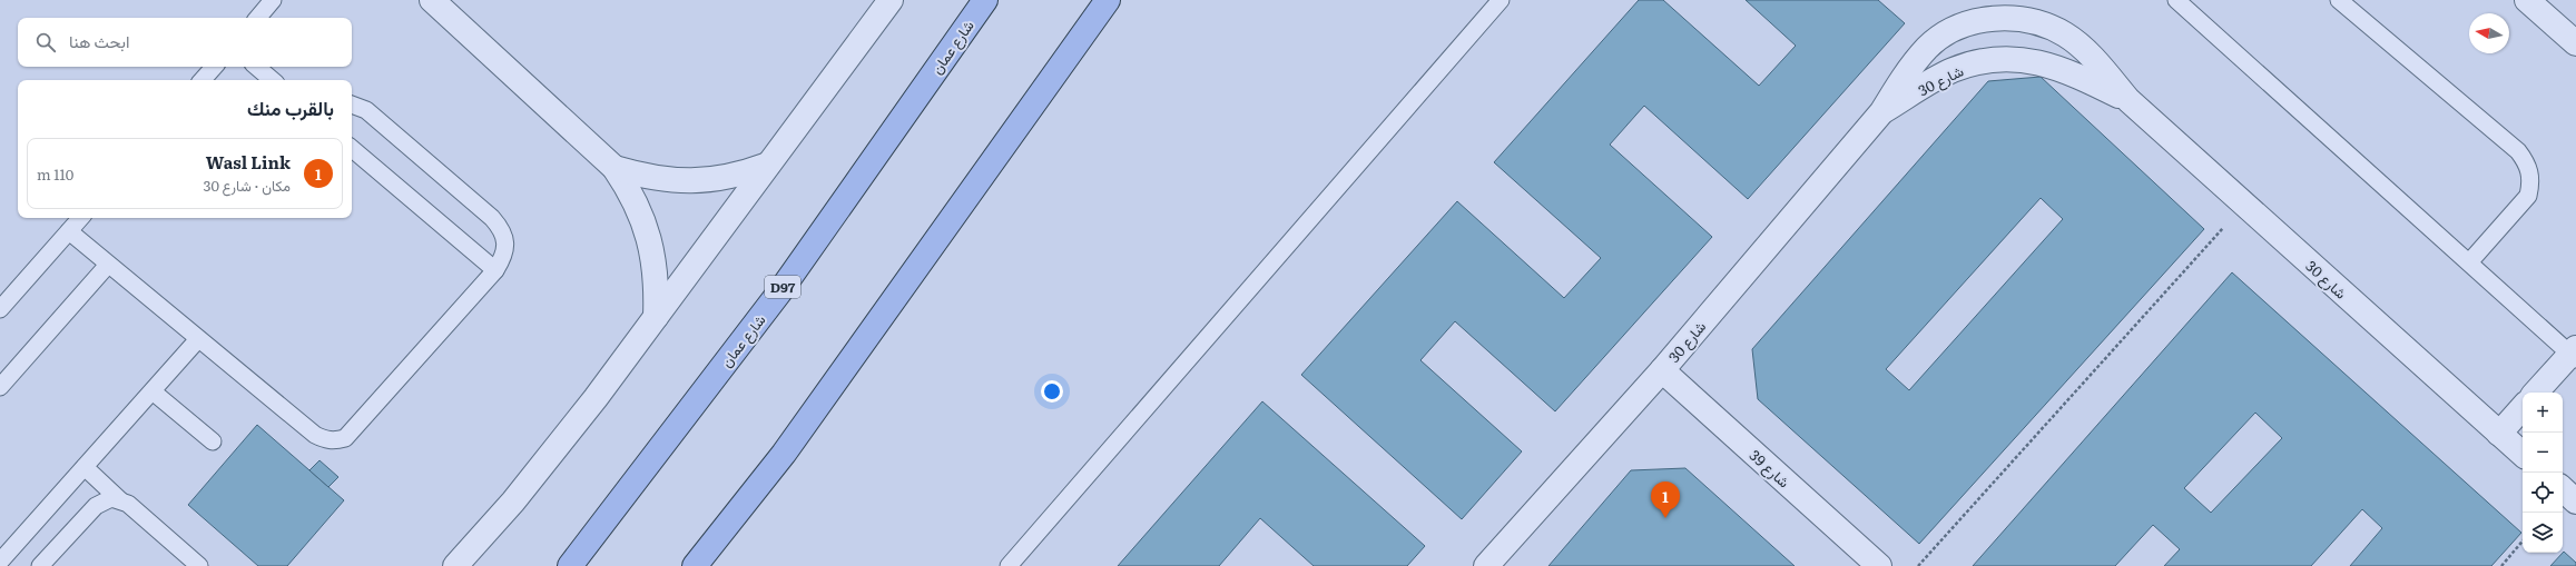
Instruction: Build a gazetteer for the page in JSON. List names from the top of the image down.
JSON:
{
  "streets": {
    "main road": ["شارع عمان", "D97"],
    "street": ["شارع 30", "شارع 39"]
  },
  "crossings": [
    ["شارع 30", "شارع 39"]
  ],
  "north": "left",
  "page": {
    "search": "ابحث هنا",
    "heading": "بالقرب منك",
    "list": [
      {
        "mark": "1",
        "name": "Wasl Link",
        "note": "مكان · شارع 30",
        "value": "110 m"
      }
    ],
    "map_buttons": ["+", "−"],
    "pins": "1"
  }
}
